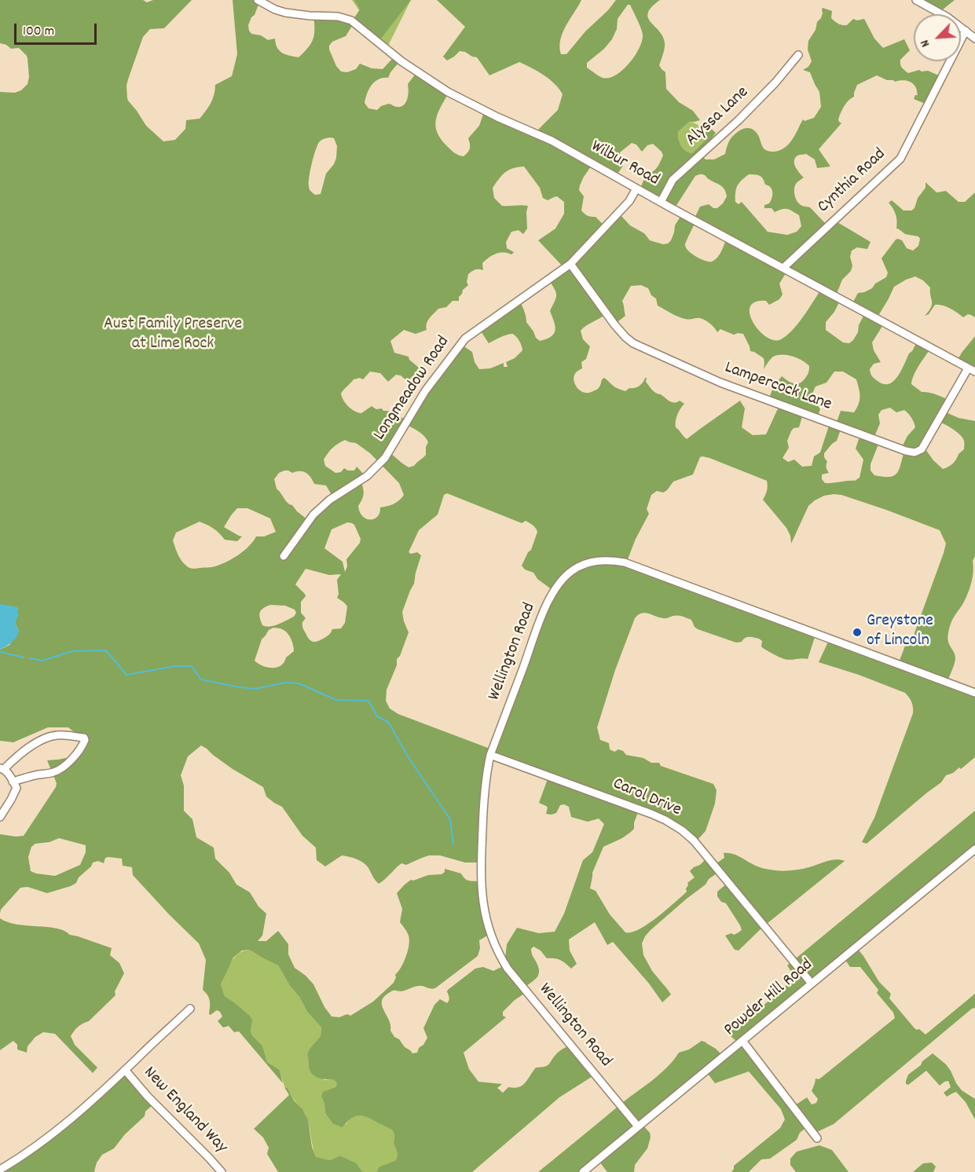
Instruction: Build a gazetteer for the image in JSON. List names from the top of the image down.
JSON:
{
  "streets": {
    "street": [
      "Alyssa Lane",
      "Wilbur Road",
      "Cynthia Road",
      "Lampercock Lane",
      "Longmeadow Road",
      "Wellington Road",
      "Carol Drive",
      "Powder Hill Road",
      "New England Way"
    ]
  },
  "crossings": [
    ["Alyssa Lane", "Wilbur Road"],
    ["Wilbur Road", "Cynthia Road"],
    ["Wilbur Road", "Lampercock Lane"],
    ["Wilbur Road", "Longmeadow Road"],
    ["Lampercock Lane", "Longmeadow Road"],
    ["Wellington Road", "Carol Drive"],
    ["Wellington Road", "Powder Hill Road"],
    ["Carol Drive", "Powder Hill Road"]
  ],
  "parks": ["Aust Family Preserve at Lime Rock"],
  "places": ["Greystone of Lincoln"],
  "scale_bar": "100 m",
  "north": "bottom left"
}
